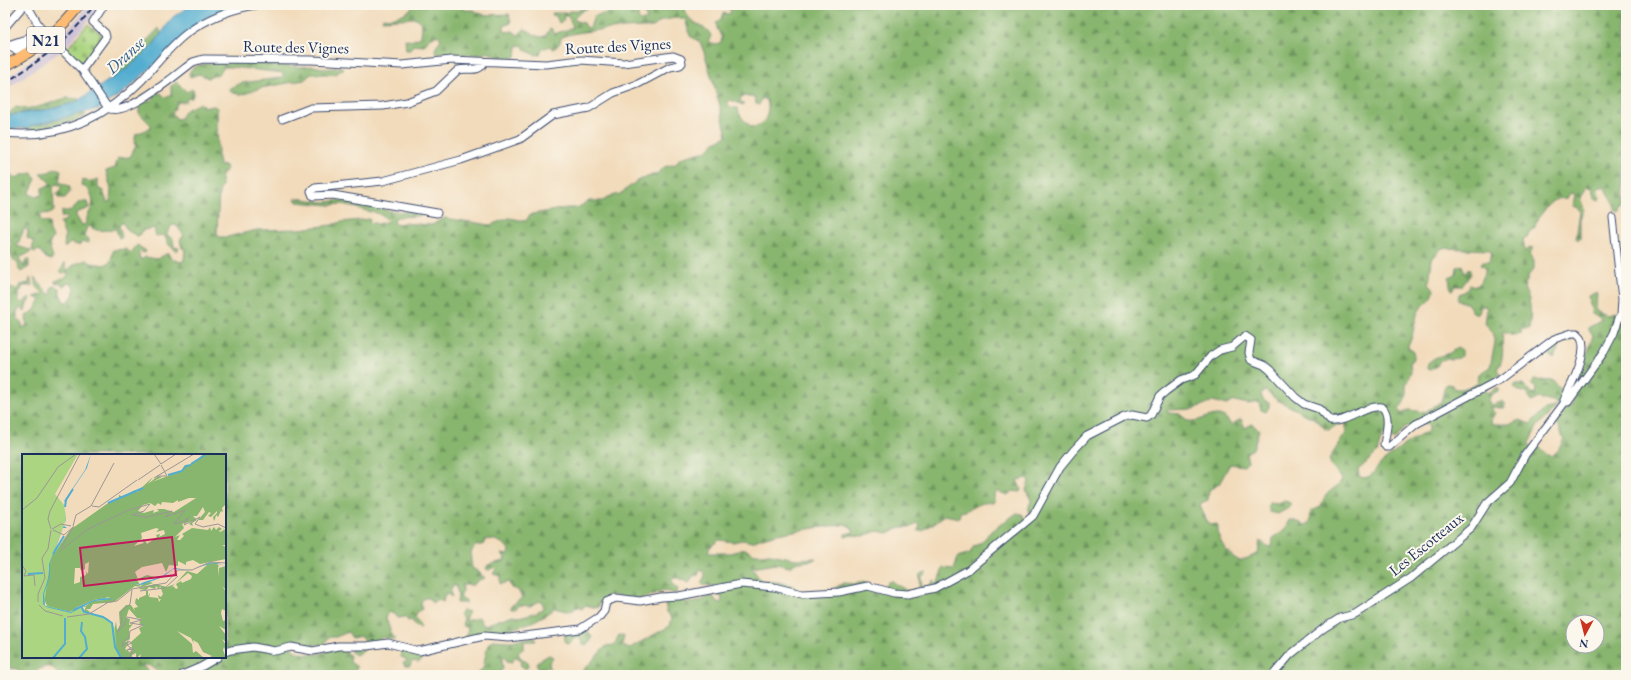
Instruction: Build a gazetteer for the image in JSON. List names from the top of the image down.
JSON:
{
  "streets": {
    "main road": ["N21"],
    "street": ["Route des Vignes", "Les Escotteaux"]
  },
  "water": ["Dranse"],
  "north": "bottom"
}
